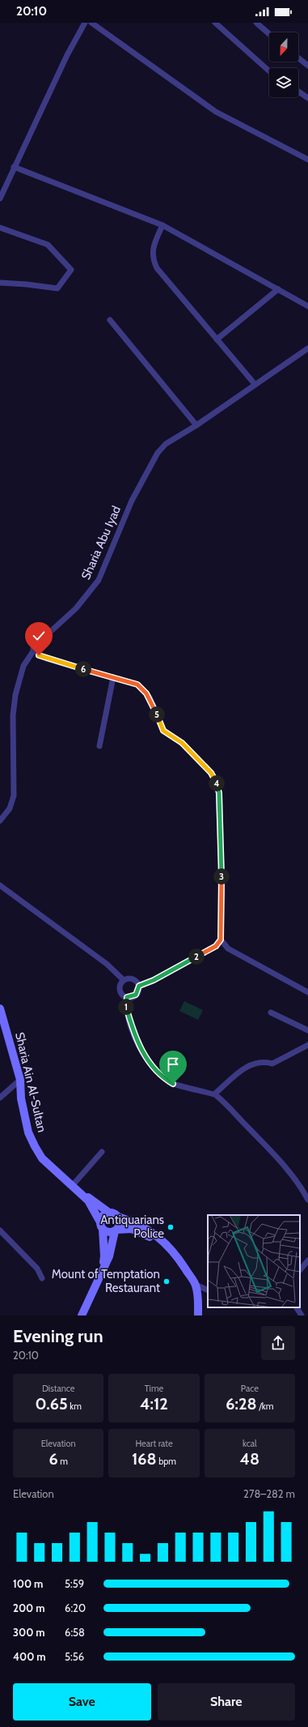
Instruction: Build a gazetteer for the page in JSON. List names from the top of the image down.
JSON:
{
  "streets": {
    "main road": ["Sharia Ain Al-Sultan"],
    "street": ["Sharia Abu Iyad"]
  },
  "places": ["Antiquarians Police", "Mount of Temptation Restaurant"],
  "north": "bottom",
  "page": {
    "status": "20:10",
    "pins": [
      "6",
      "5",
      "4",
      "3",
      "2",
      "1"
    ],
    "heading": ["Evening run", "20:10"],
    "stats": [
      ["Distance", "0.65 km"],
      ["Time", "4:12"],
      ["Pace", "6:28 /km"],
      ["Elevation", "6 m"],
      ["Heart rate", "168 bpm"],
      ["kcal", "48"]
    ],
    "chart": ["Elevation", "278–282 m"],
    "list": [
      {
        "name": "100 m",
        "note": "5:59"
      },
      {
        "name": "200 m",
        "note": "6:20"
      },
      {
        "name": "300 m",
        "note": "6:58"
      },
      {
        "name": "400 m",
        "note": "5:56"
      }
    ],
    "buttons": ["Save", "Share"]
  }
}
